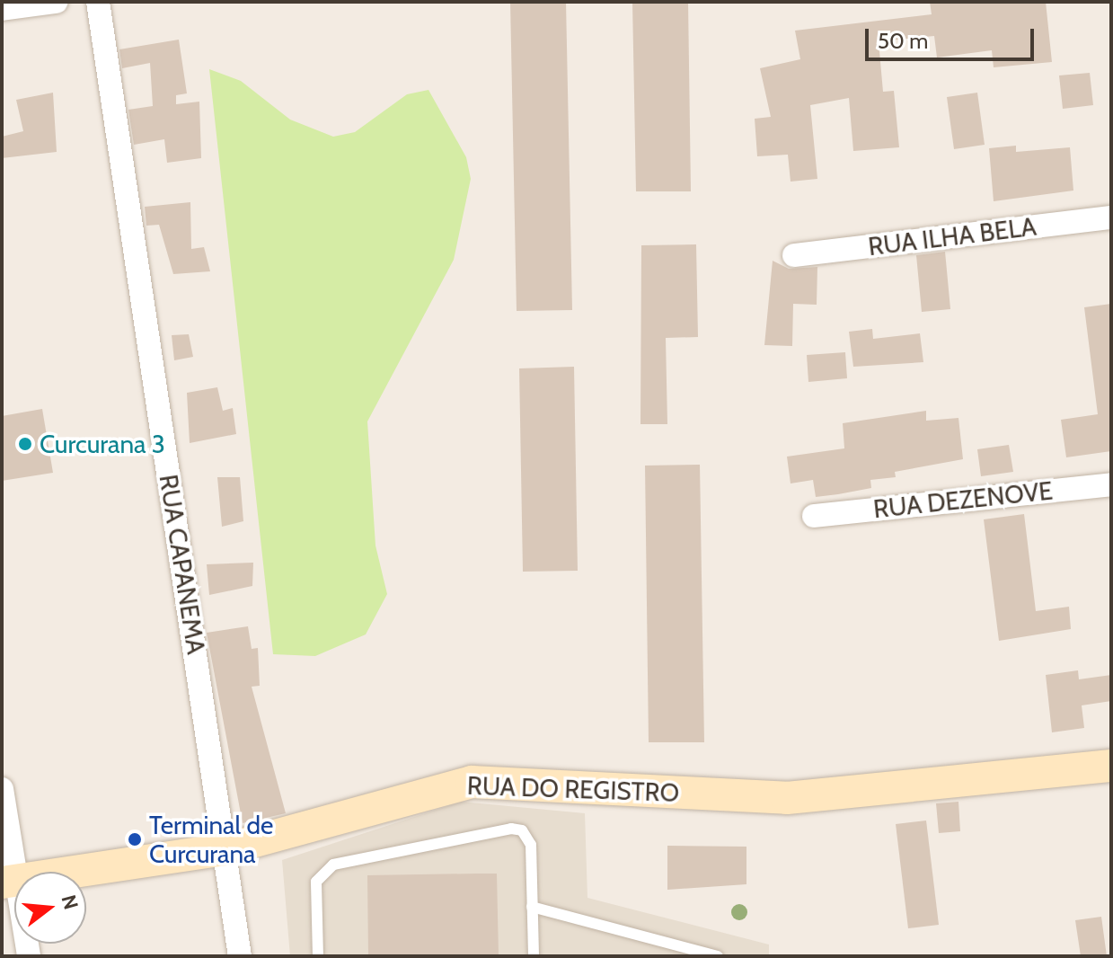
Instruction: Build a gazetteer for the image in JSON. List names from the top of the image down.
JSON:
{
  "streets": {
    "street": [
      "RUA ILHA BELA",
      "RUA DEZENOVE",
      "RUA CAPANEMA",
      "RUA DO REGISTRO"
    ]
  },
  "crossings": [
    ["RUA CAPANEMA", "RUA DO REGISTRO"]
  ],
  "places": ["Curcurana 3", "Terminal de Curcurana"],
  "scale_bar": "50 m",
  "north": "right"
}
